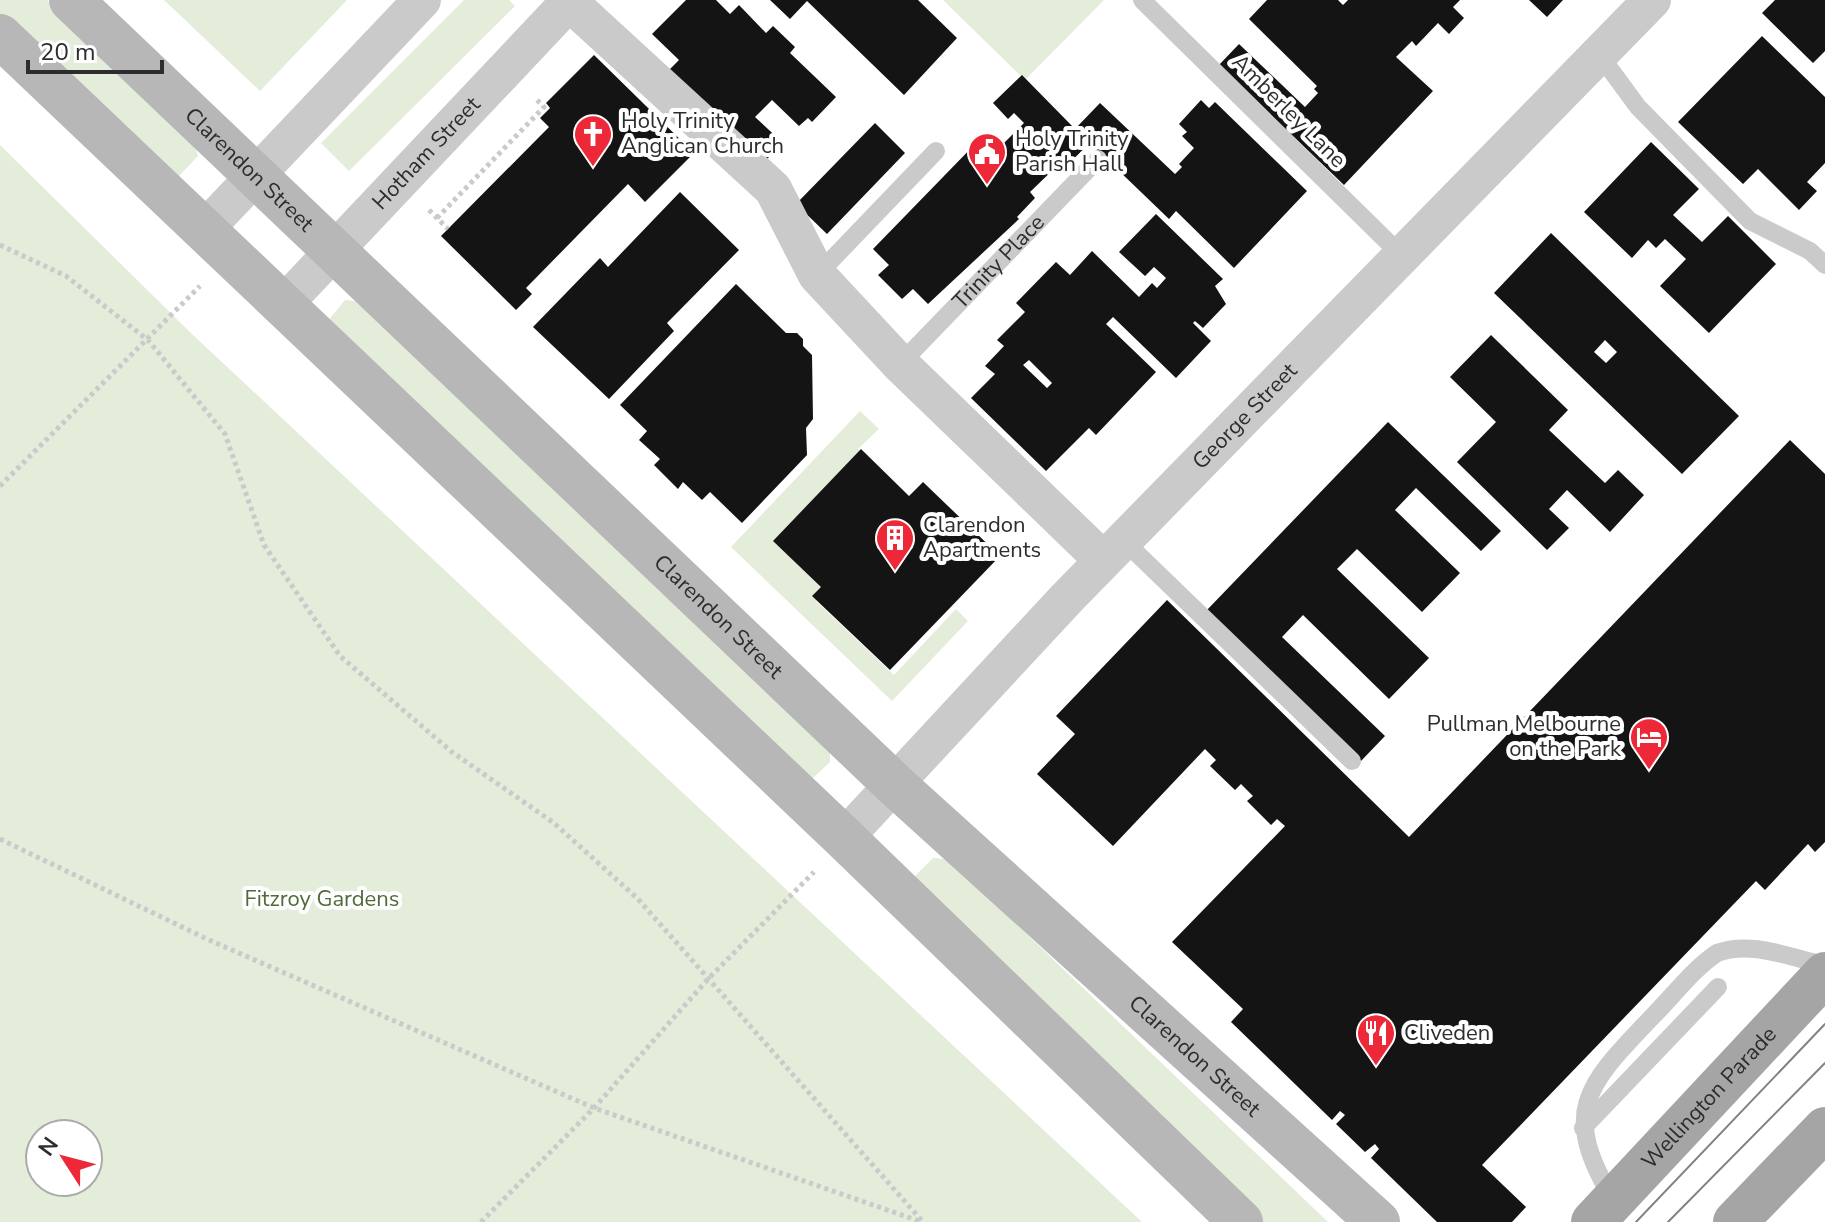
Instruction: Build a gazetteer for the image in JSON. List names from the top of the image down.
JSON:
{
  "streets": {
    "main road": ["Wellington Parade"],
    "street": ["Hotham Street", "Clarendon Street", "George Street"],
    "lane": ["Amberley Lane", "Trinity Place"]
  },
  "crossings": [
    ["Amberley Lane", "George Street"],
    ["Hotham Street", "Clarendon Street"],
    ["Clarendon Street", "George Street"]
  ],
  "parks": ["Fitzroy Gardens"],
  "places": {
    "church": ["Holy Trinity Anglican Church"],
    "public building": ["Holy Trinity Parish Hall"],
    "building": ["Clarendon Apartments"],
    "hotel": ["Pullman Melbourne on the Park"],
    "restaurant": ["Cliveden"]
  },
  "scale_bar": "20 m",
  "north": "top left"
}
